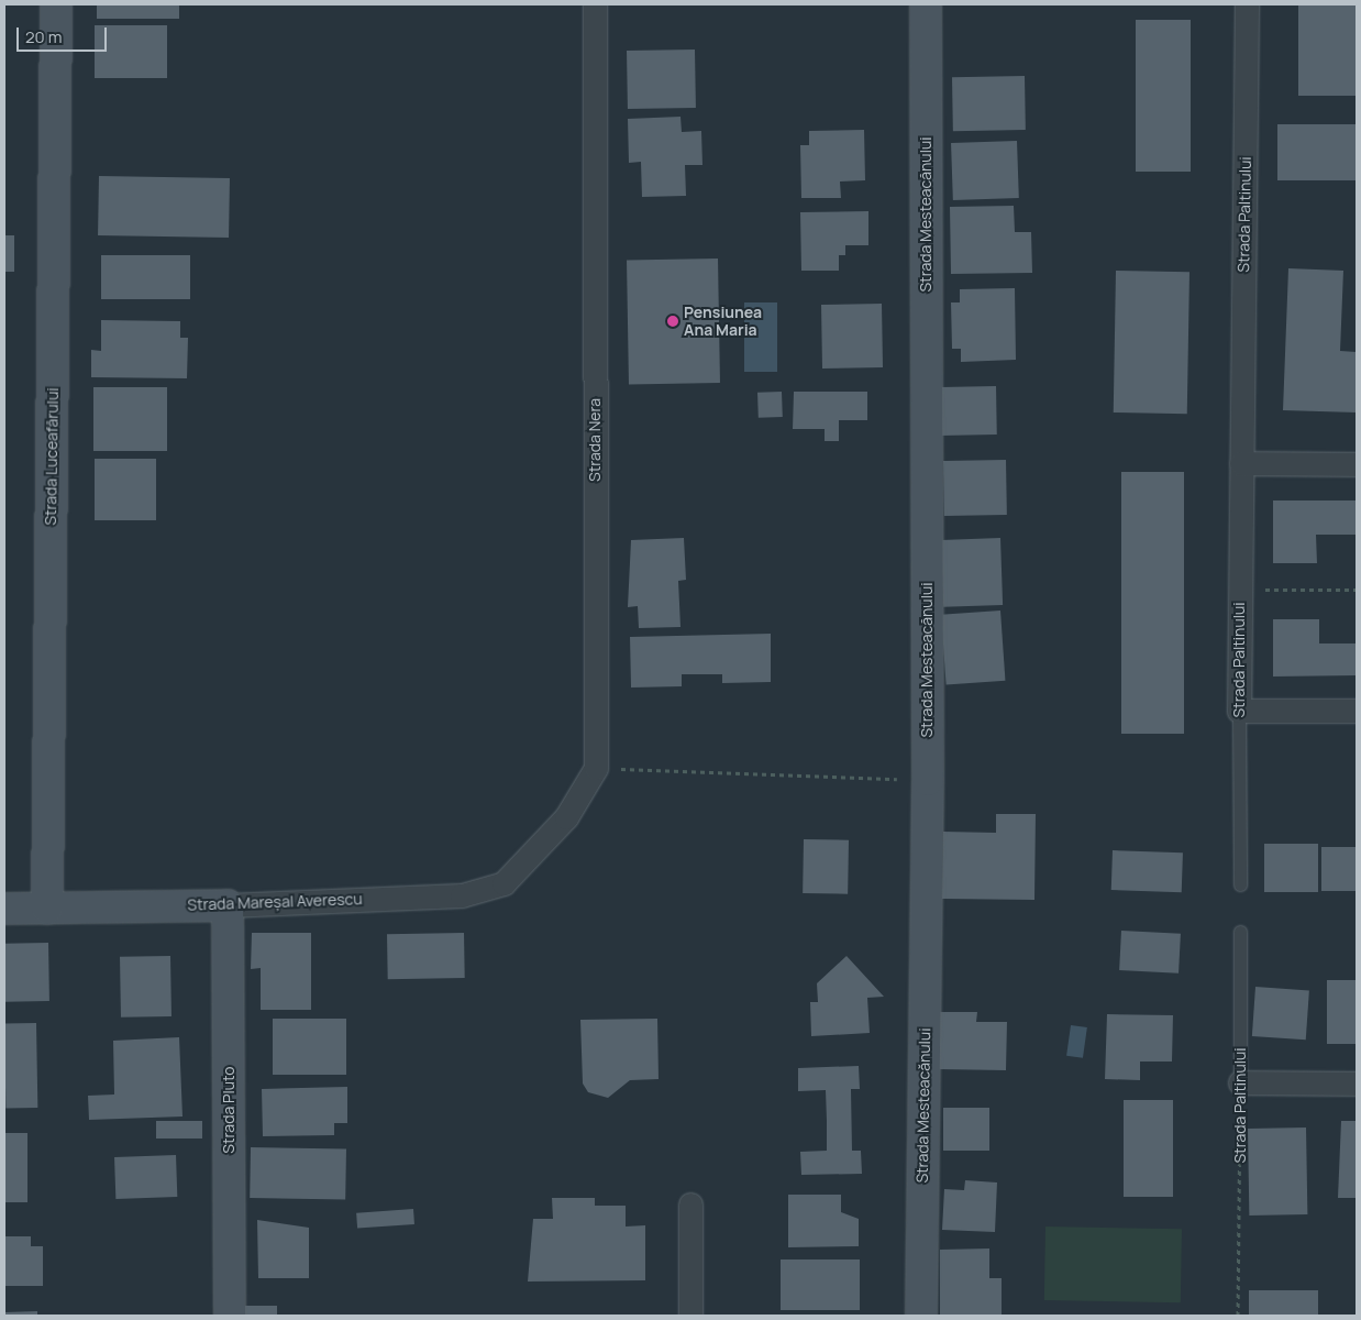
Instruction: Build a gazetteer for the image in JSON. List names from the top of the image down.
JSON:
{
  "streets": {
    "street": [
      "Strada Mesteacănului",
      "Strada Paltinului",
      "Strada Nera",
      "Strada Luceafărului",
      "Strada Mareșal Averescu",
      "Strada Pluto"
    ]
  },
  "crossings": [
    ["Strada Nera", "Strada Mareșal Averescu"],
    ["Strada Luceafărului", "Strada Mareșal Averescu"],
    ["Strada Mareșal Averescu", "Strada Pluto"]
  ],
  "places": ["Pensiunea Ana Maria"],
  "scale_bar": "20 m"
}
